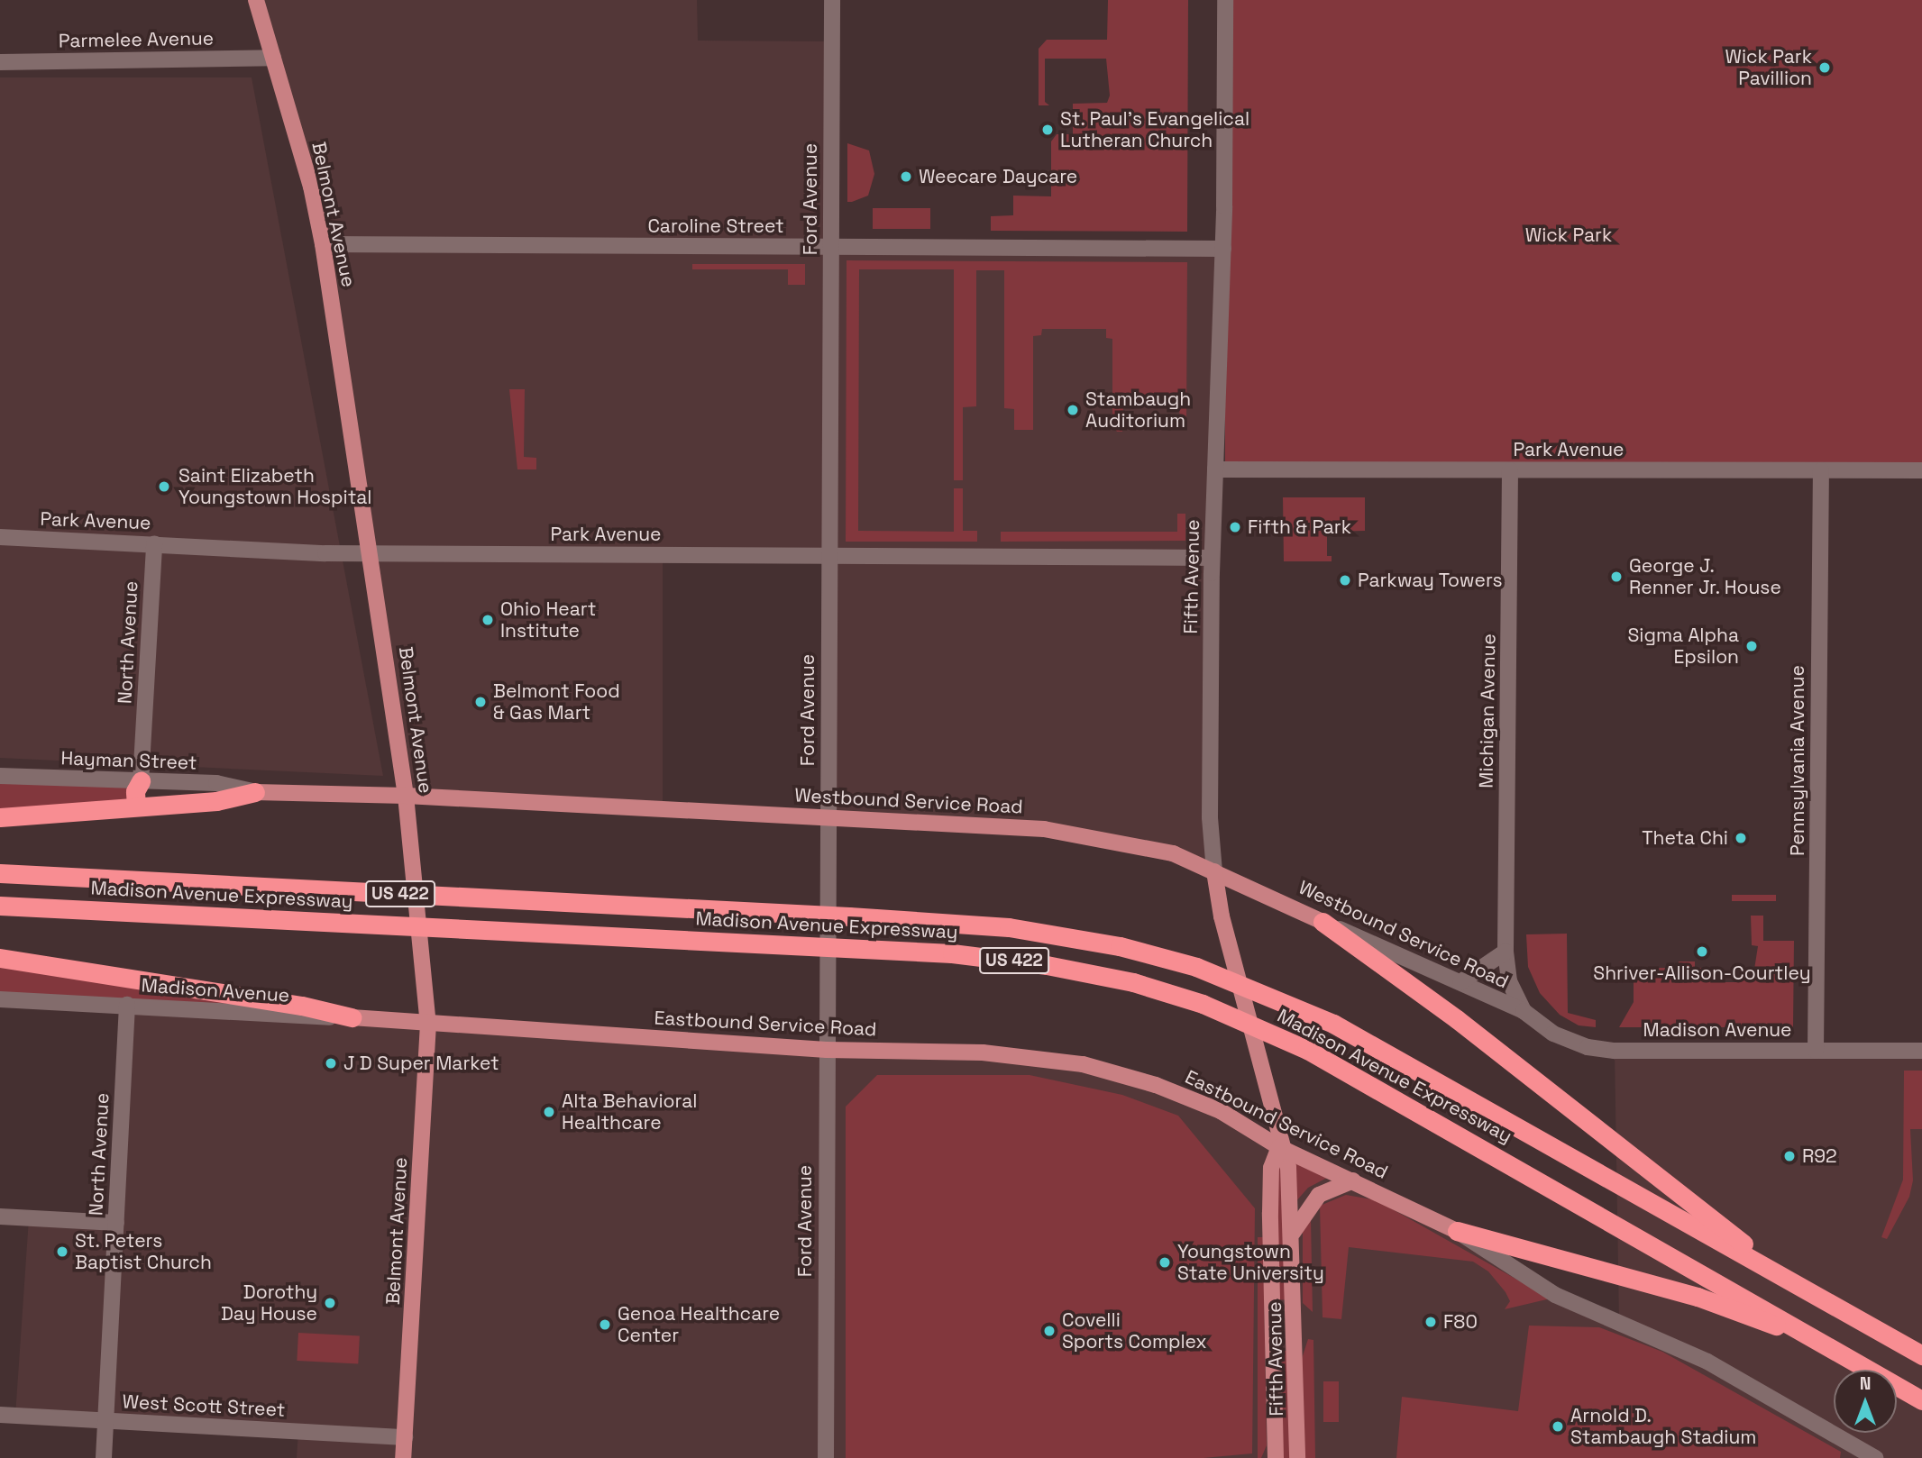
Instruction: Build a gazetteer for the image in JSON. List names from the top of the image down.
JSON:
{
  "streets": {
    "highway": ["US 422", "Madison Avenue Expressway"],
    "main road": [
      "Belmont Avenue",
      "Fifth Avenue",
      "Westbound Service Road",
      "Madison Avenue",
      "Eastbound Service Road"
    ],
    "street": [
      "Parmelee Avenue",
      "Ford Avenue",
      "Caroline Street",
      "Park Avenue",
      "North Avenue",
      "Michigan Avenue",
      "Hayman Street",
      "Pennsylvania Avenue",
      "West Scott Street"
    ]
  },
  "crossings": [
    ["Parmelee Avenue", "Belmont Avenue"],
    ["Ford Avenue", "Caroline Street"],
    ["Ford Avenue", "Park Avenue"],
    ["Ford Avenue", "Westbound Service Road"],
    ["Ford Avenue", "Eastbound Service Road"],
    ["Belmont Avenue", "Caroline Street"],
    ["Belmont Avenue", "Park Avenue"],
    ["Belmont Avenue", "Westbound Service Road"],
    ["Belmont Avenue", "Madison Avenue"],
    ["Belmont Avenue", "Eastbound Service Road"],
    ["Belmont Avenue", "West Scott Street"],
    ["Caroline Street", "Fifth Avenue"],
    ["Park Avenue", "Fifth Avenue"],
    ["Park Avenue", "North Avenue"],
    ["Park Avenue", "Michigan Avenue"],
    ["Park Avenue", "Pennsylvania Avenue"],
    ["Fifth Avenue", "Westbound Service Road"],
    ["Fifth Avenue", "Eastbound Service Road"],
    ["North Avenue", "Hayman Street"],
    ["North Avenue", "Madison Avenue"],
    ["North Avenue", "West Scott Street"],
    ["Michigan Avenue", "Westbound Service Road"],
    ["Michigan Avenue", "Madison Avenue"],
    ["Hayman Street", "Westbound Service Road"],
    ["Pennsylvania Avenue", "Madison Avenue"],
    ["Westbound Service Road", "Madison Avenue"],
    ["Madison Avenue", "Eastbound Service Road"]
  ],
  "parks": ["Wick Park"],
  "places": [
    "Wick Park Pavillion",
    "St. Paul's Evangelical Lutheran Church",
    "Weecare Daycare",
    "Stambaugh Auditorium",
    "Saint Elizabeth Youngstown Hospital",
    "Fifth & Park",
    "George J. Renner Jr. House",
    "Parkway Towers",
    "Ohio Heart Institute",
    "Sigma Alpha Epsilon",
    "Belmont Food & Gas Mart",
    "Theta Chi",
    "Shriver-Allison-Courtley",
    "J D Super Market",
    "Alta Behavioral Healthcare",
    "R92",
    "St. Peters Baptist Church",
    "Youngstown State University",
    "Dorothy Day House",
    "F80",
    "Genoa Healthcare Center",
    "Covelli Sports Complex",
    "Arnold D. Stambaugh Stadium"
  ],
  "north": "top"
}
